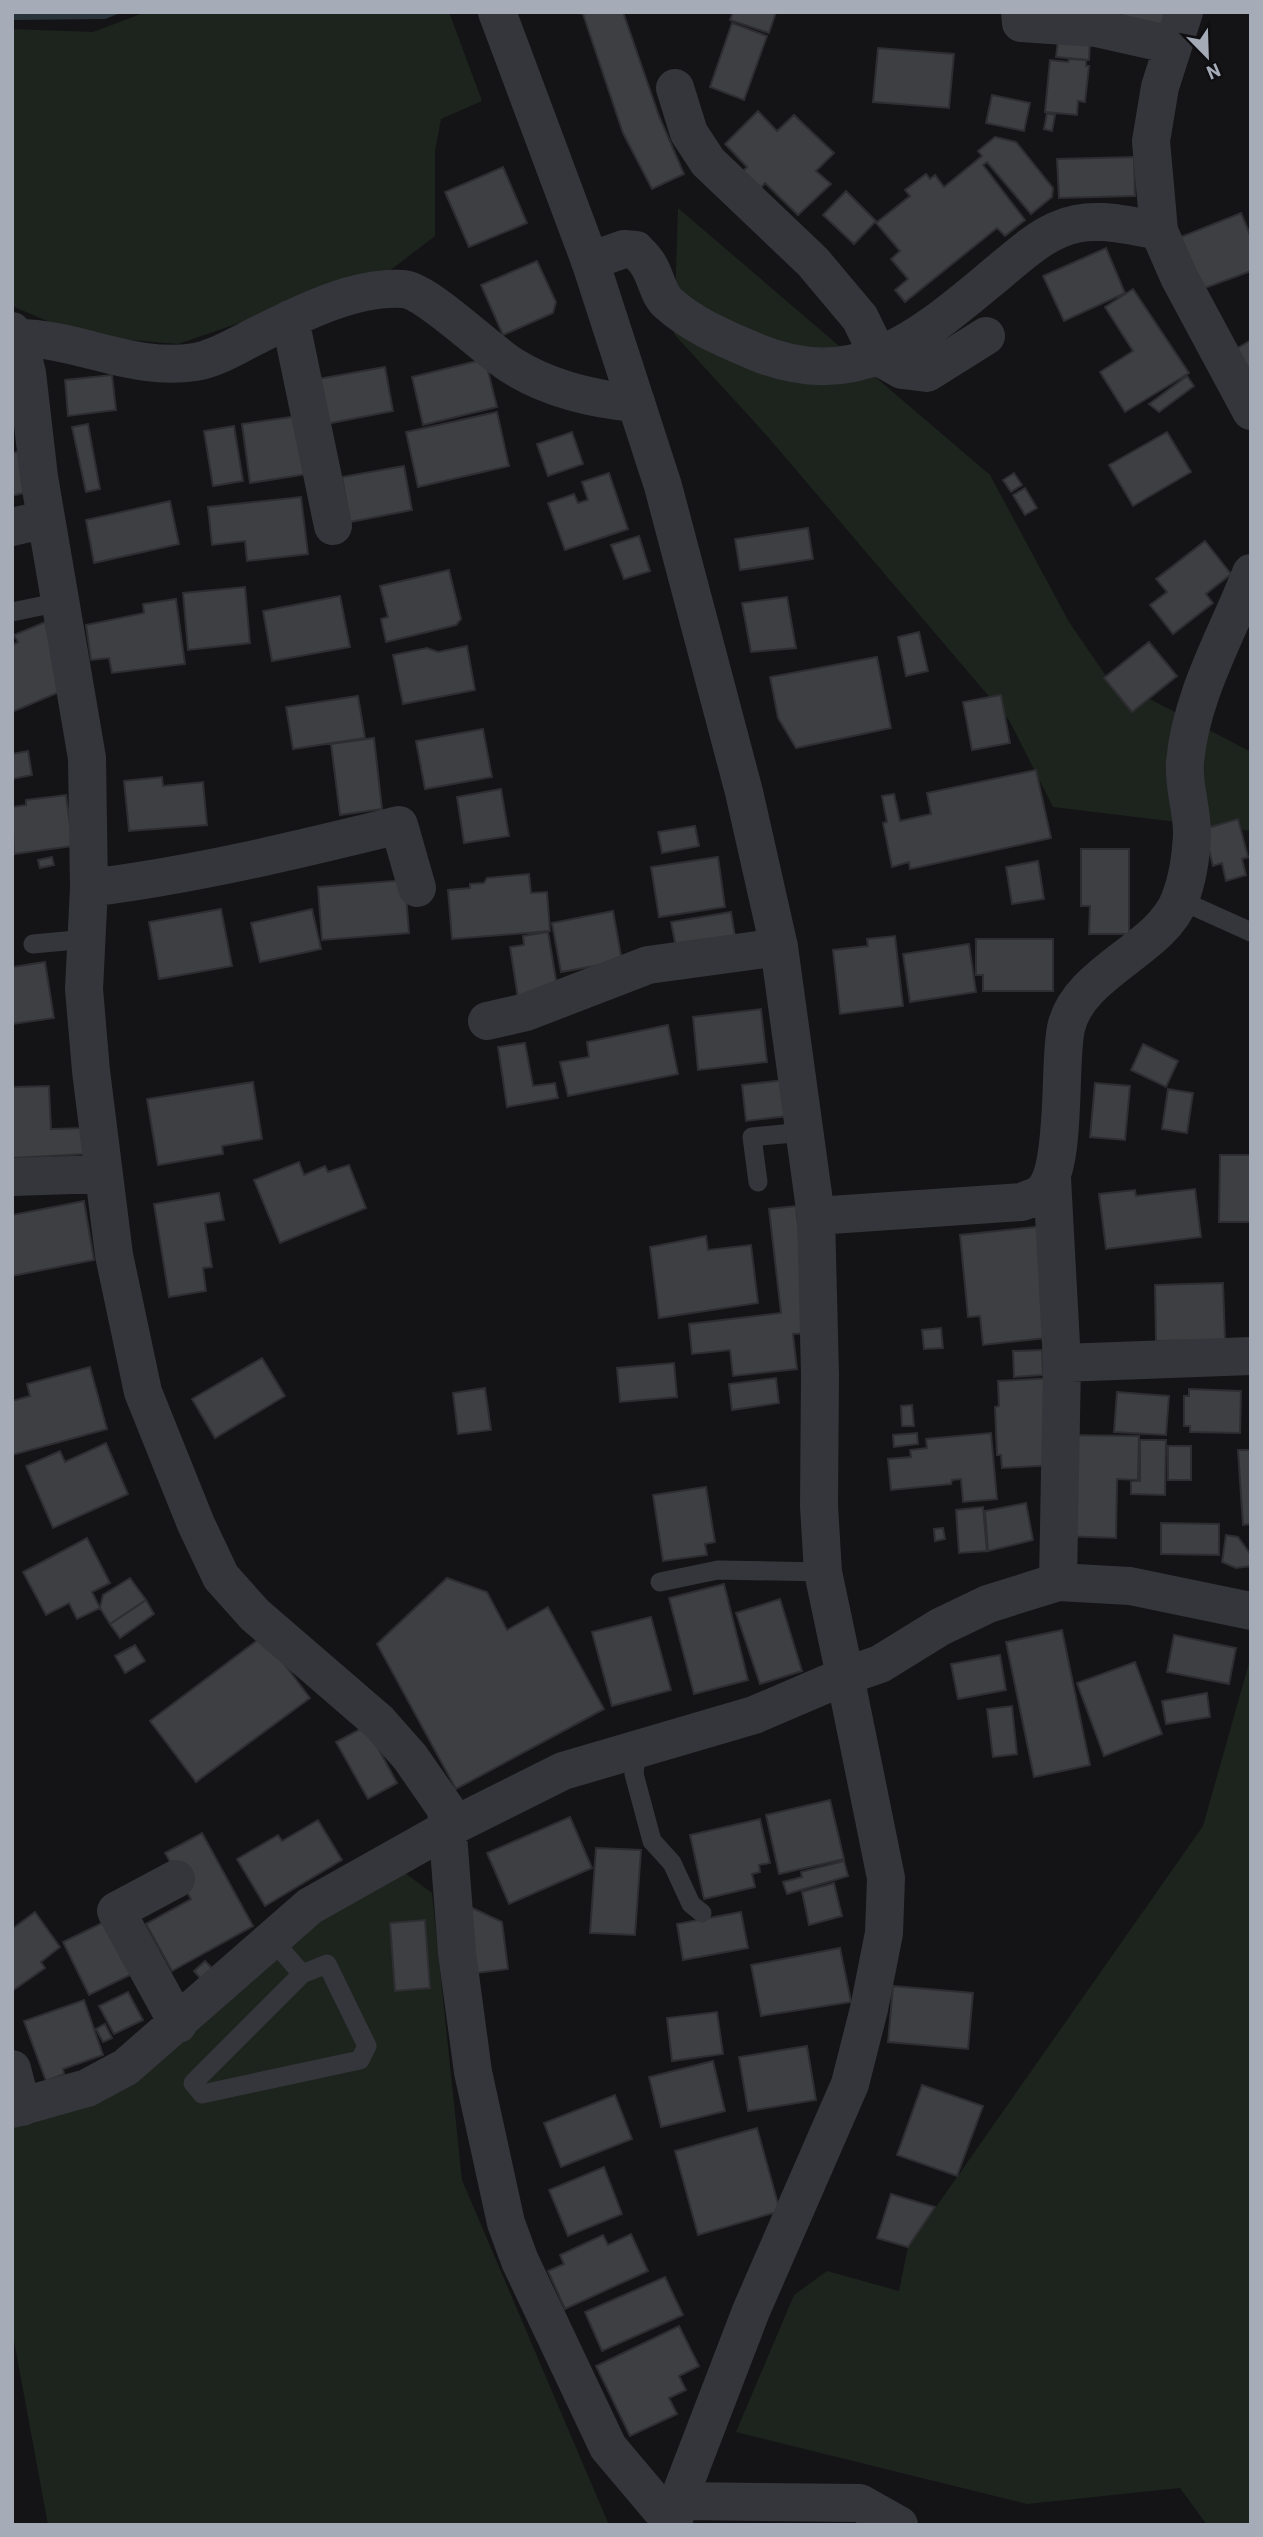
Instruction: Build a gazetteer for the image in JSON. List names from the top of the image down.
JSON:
{
  "north": "bottom right"
}
